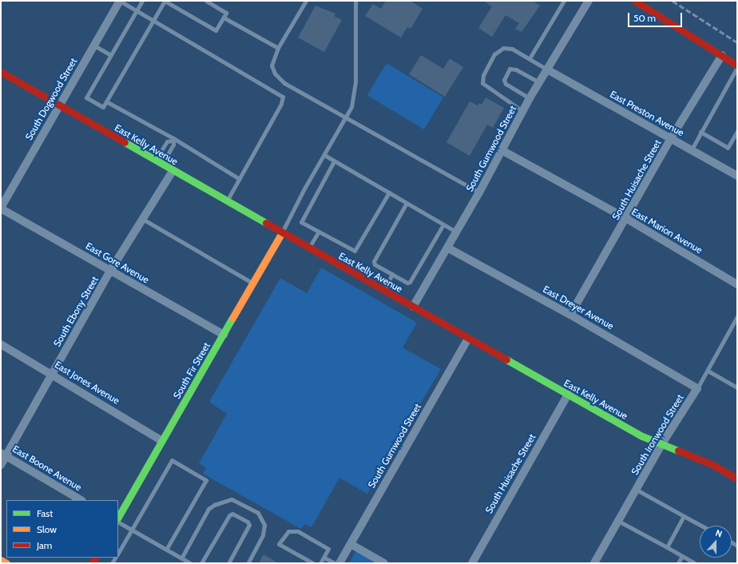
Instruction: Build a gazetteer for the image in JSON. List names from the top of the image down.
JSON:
{
  "streets": {
    "street": [
      "South Dogwood Street",
      "East Preston Avenue",
      "East Kelly Avenue",
      "South Gumwood Street",
      "South Huisache Street",
      "East Marion Avenue",
      "East Gore Avenue",
      "East Dreyer Avenue",
      "South Ebony Street",
      "South Fir Street",
      "East Jones Avenue",
      "South Ironwood Street",
      "East Boone Avenue"
    ]
  },
  "crossings": [
    ["South Dogwood Street", "East Kelly Avenue"],
    ["South Dogwood Street", "East Gore Avenue"],
    ["East Preston Avenue", "South Gumwood Street"],
    ["East Preston Avenue", "South Huisache Street"],
    ["East Kelly Avenue", "South Gumwood Street"],
    ["East Kelly Avenue", "South Huisache Street"],
    ["East Kelly Avenue", "South Ebony Street"],
    ["East Kelly Avenue", "South Fir Street"],
    ["East Kelly Avenue", "South Ironwood Street"],
    ["South Gumwood Street", "East Marion Avenue"],
    ["South Gumwood Street", "East Dreyer Avenue"],
    ["South Huisache Street", "East Marion Avenue"],
    ["South Huisache Street", "East Dreyer Avenue"],
    ["East Gore Avenue", "South Ebony Street"],
    ["East Gore Avenue", "South Fir Street"],
    ["East Dreyer Avenue", "South Ironwood Street"],
    ["South Ebony Street", "East Jones Avenue"],
    ["South Ebony Street", "East Boone Avenue"],
    ["South Fir Street", "East Jones Avenue"]
  ],
  "legend": ["Fast", "Slow", "Jam"],
  "scale_bar": "50 m",
  "north": "top"
}
